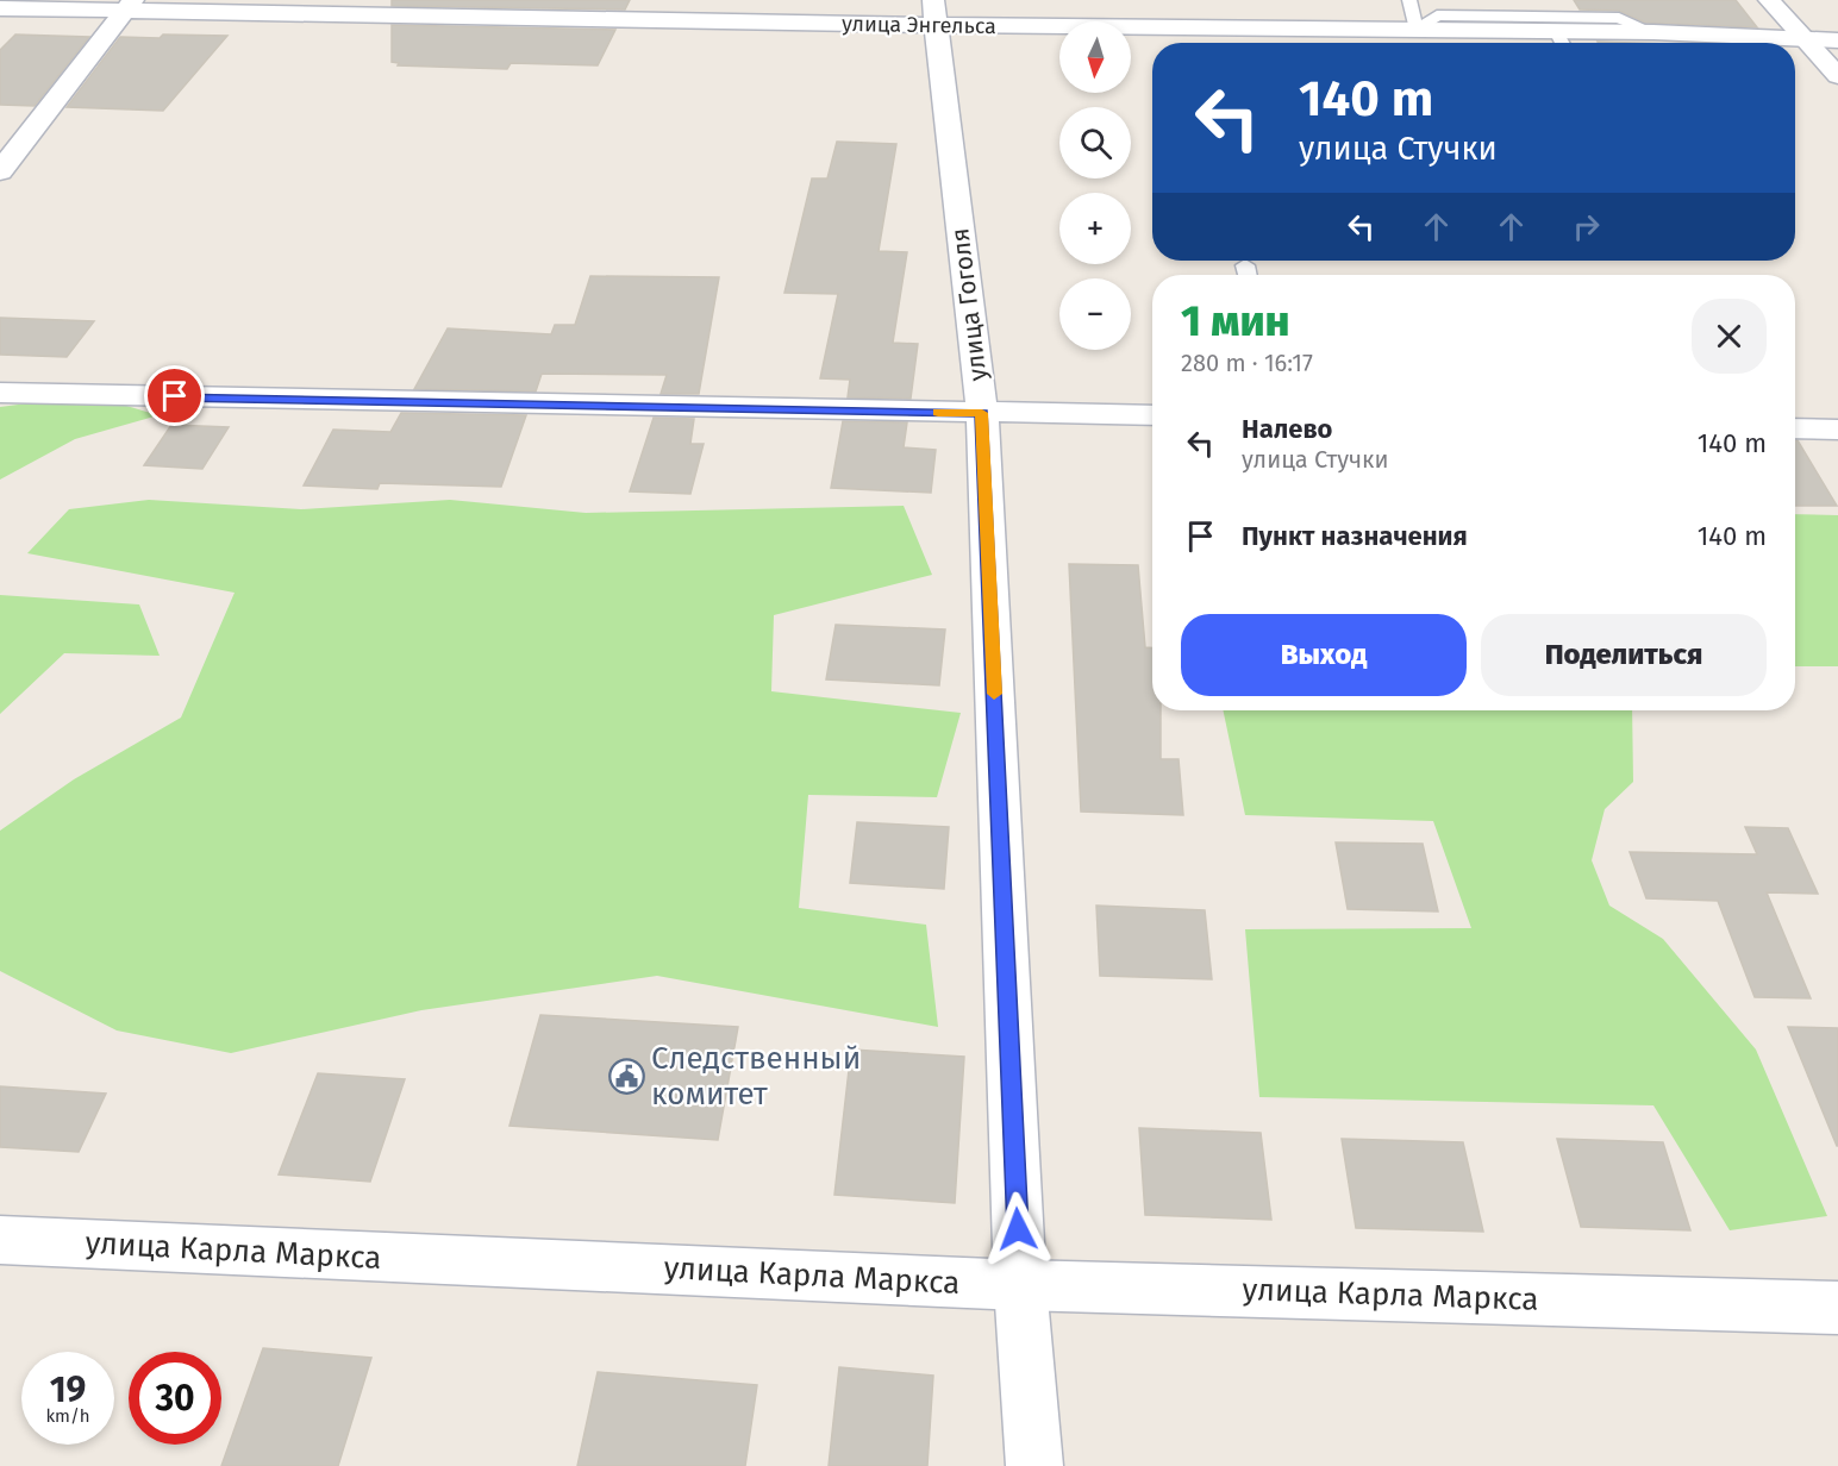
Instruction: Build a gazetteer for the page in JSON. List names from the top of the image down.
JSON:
{
  "streets": {
    "street": ["улица Энгельса", "улица Гоголя", "улица Карла Маркса"]
  },
  "crossings": [
    ["улица Энгельса", "улица Гоголя"],
    ["улица Гоголя", "улица Карла Маркса"]
  ],
  "places": {
    "public building": ["Следственный комитет"]
  },
  "north": "bottom",
  "page": {
    "map_buttons": ["+", "−"],
    "turn": ["140 m", "улица Стучки"],
    "heading": ["1 мин", "280 m · 16:17"],
    "list": [
      {
        "name": "Налево",
        "note": "улица Стучки",
        "value": "140 m"
      },
      {
        "name": "Пункт назначения",
        "value": "140 m"
      }
    ],
    "buttons": ["Выход", "Поделиться"],
    "speed": "19 km/h",
    "limit": "30"
  }
}
